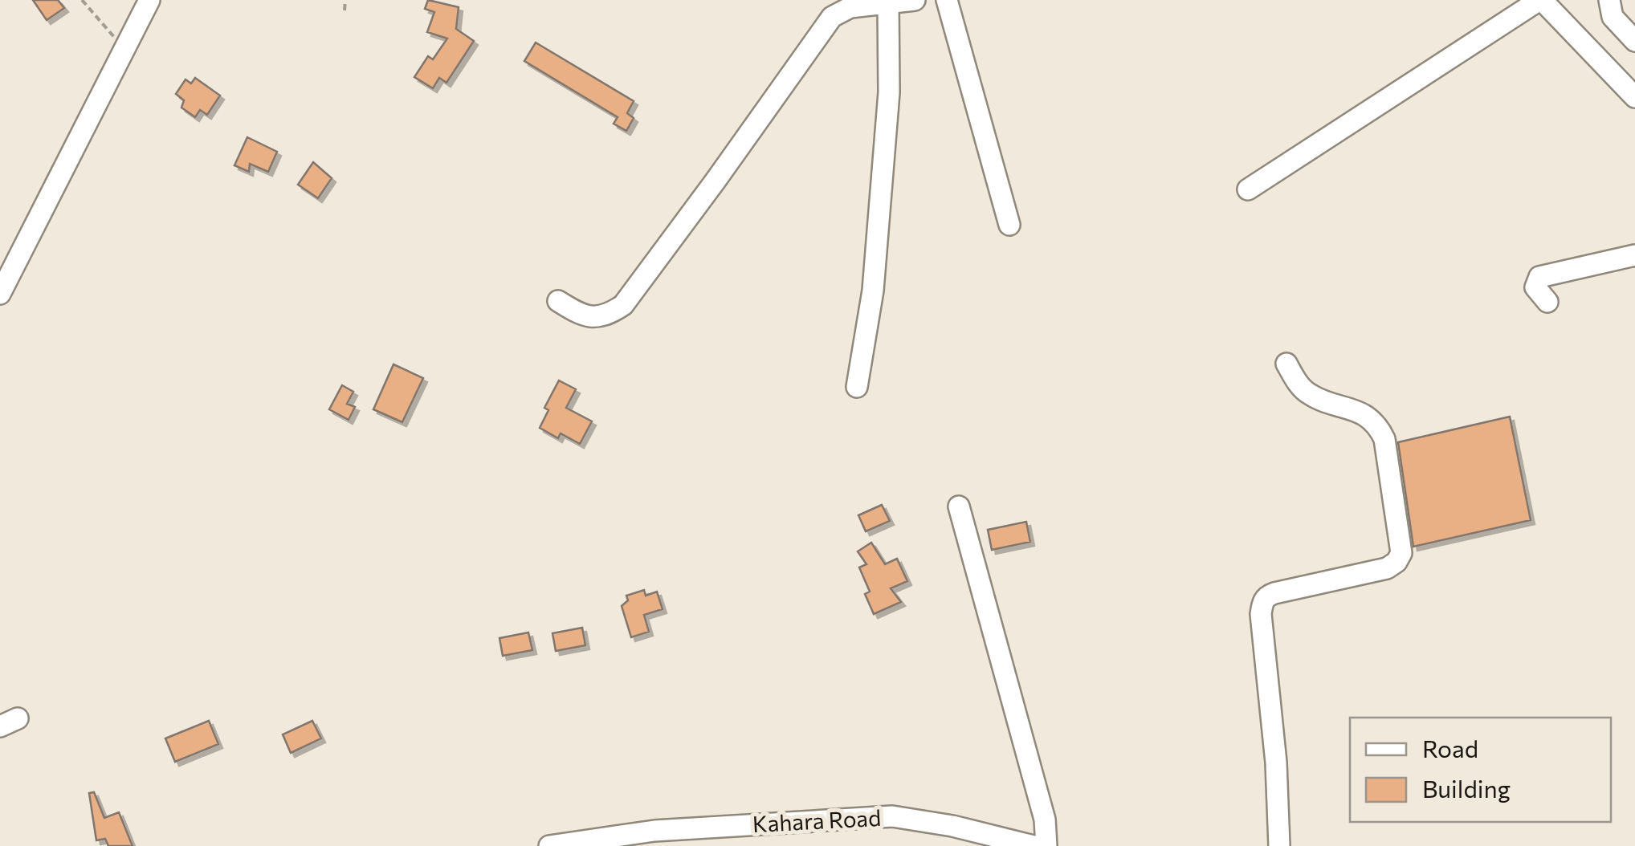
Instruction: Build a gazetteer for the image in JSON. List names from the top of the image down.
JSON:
{
  "streets": {
    "street": ["Kahara Road"]
  },
  "legend": ["Road", "Building"]
}
